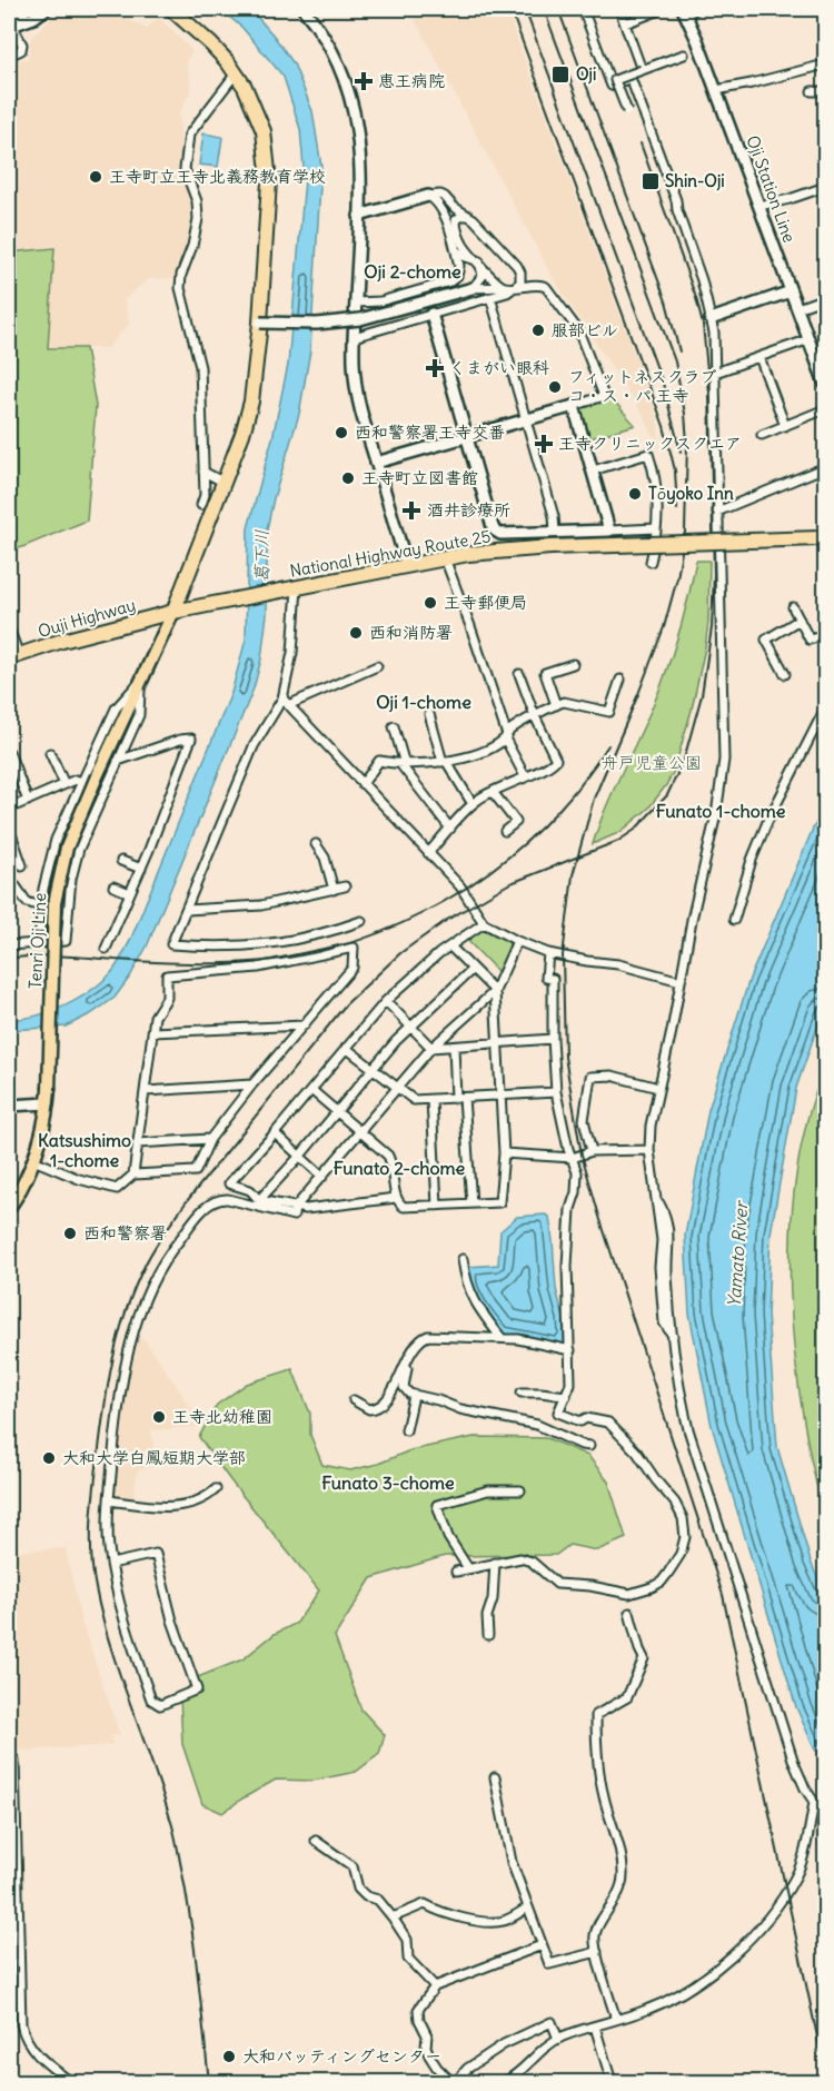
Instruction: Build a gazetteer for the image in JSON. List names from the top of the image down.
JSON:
{
  "streets": {
    "highway": ["National Highway Route 25", "Ouji Highway"],
    "main road": ["Tenri Oji Line"],
    "street": ["Oji Station Line"]
  },
  "crossings": [
    ["National Highway Route 25", "Ouji Highway"],
    ["National Highway Route 25", "Tenri Oji Line"],
    ["Ouji Highway", "Tenri Oji Line"]
  ],
  "districts": [
    "Oji 2-chome",
    "Oji 1-chome",
    "Funato 1-chome",
    "Katsushimo 1-chome",
    "Funato 2-chome",
    "Funato 3-chome"
  ],
  "water": ["葛下川", "Yamato River"],
  "parks": ["舟戸児童公園"],
  "places": {
    "transit": ["Oji", "Shin-Oji"],
    "health": [
      "恵王病院",
      "くまがい眼科",
      "王寺クリニックスクエア",
      "酒井診療所"
    ],
    "other": [
      "王寺町立王寺北義務教育学校",
      "服部ビル",
      "フィットネスクラブ コ・ス・パ 王寺",
      "西和警察署王寺交番",
      "王寺町立図書館",
      "Tōyoko Inn",
      "王寺郵便局",
      "西和消防署",
      "西和警察署",
      "王寺北幼稚園",
      "大和大学白鳳短期大学部",
      "大和バッティングセンター"
    ]
  }
}
